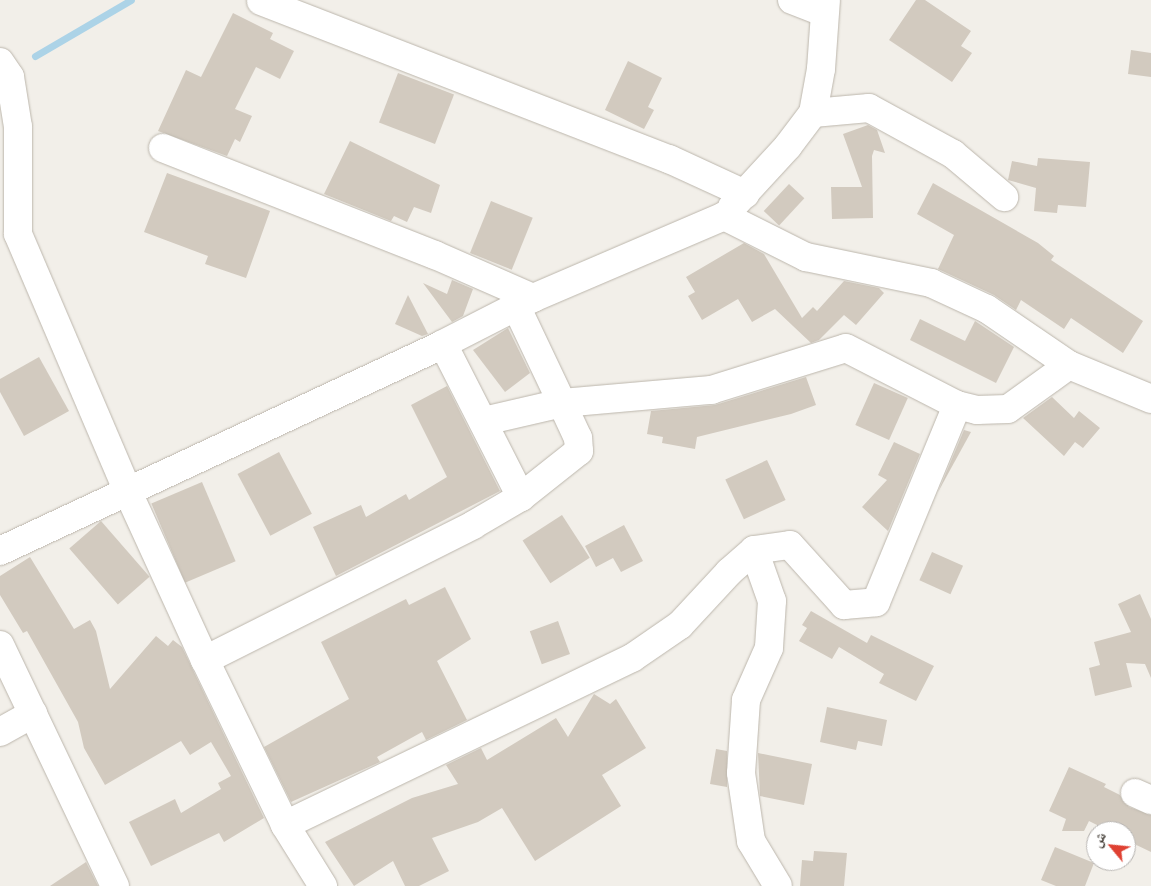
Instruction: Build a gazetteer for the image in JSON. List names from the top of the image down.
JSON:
{
  "north": "top left"
}
